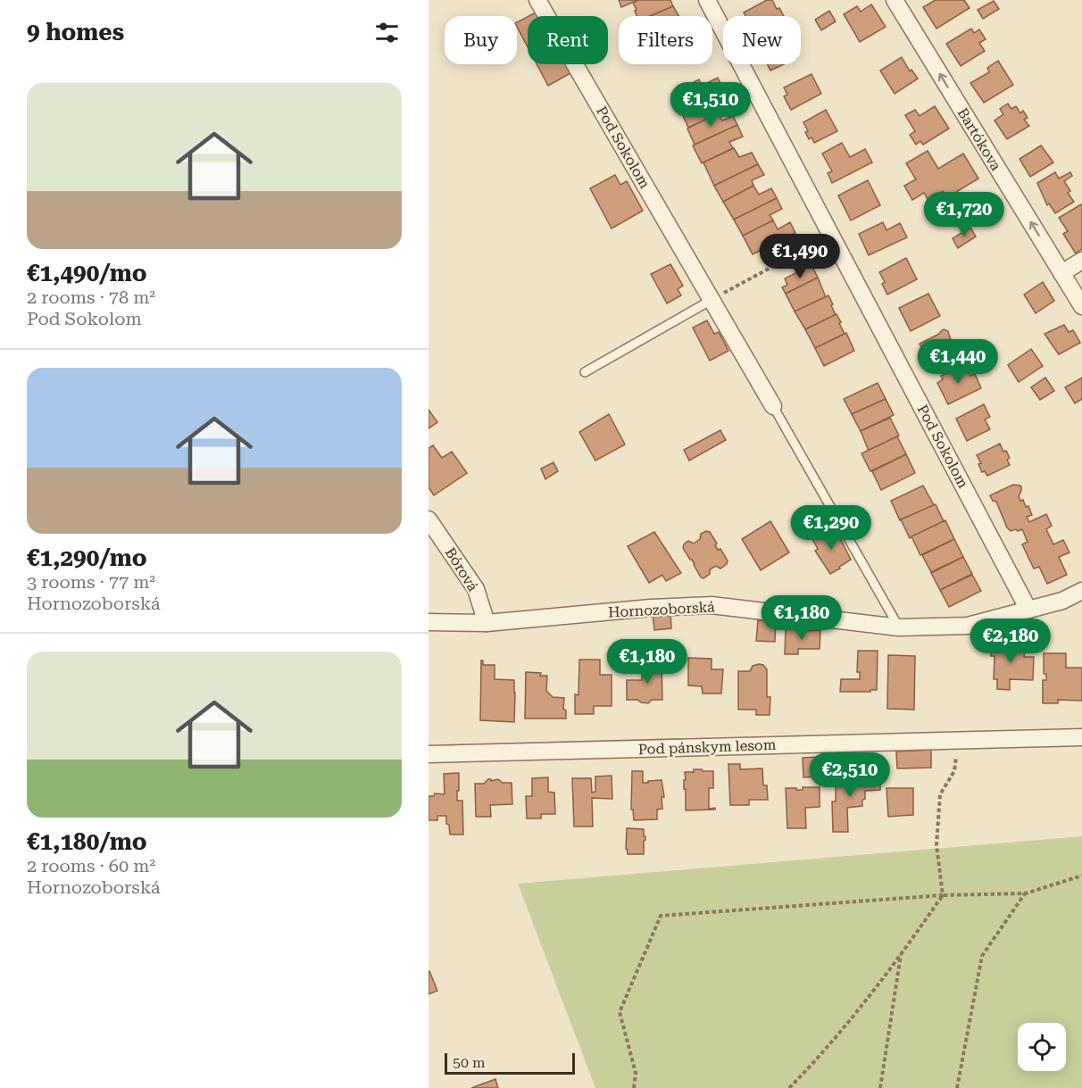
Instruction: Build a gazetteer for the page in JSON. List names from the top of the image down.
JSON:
{
  "streets": {
    "street": [
      "Bartókova",
      "Pod Sokolom",
      "Bórová",
      "Hornozoborská",
      "Pod pánskym lesom"
    ]
  },
  "crossings": [
    ["Pod Sokolom", "Hornozoborská"],
    ["Bórová", "Hornozoborská"]
  ],
  "one_way": ["Bartókova"],
  "scale_bar": "50 m",
  "page": {
    "heading": "9 homes",
    "chip": [
      "Buy",
      "Rent",
      "Filters",
      "New"
    ],
    "list": [
      {
        "name": "€1,490/mo",
        "note": "2 rooms · 78 m² · Pod Sokolom"
      },
      {
        "name": "€1,290/mo",
        "note": "3 rooms · 77 m² · Hornozoborská"
      },
      {
        "name": "€1,180/mo",
        "note": "2 rooms · 60 m² · Hornozoborská"
      }
    ],
    "price": [
      "€1,510",
      "€1,720",
      "€1,490",
      "€1,440",
      "€1,290",
      "€1,180",
      "€2,180",
      "€1,180",
      "€2,510"
    ],
    "scale": "50 m"
  }
}
